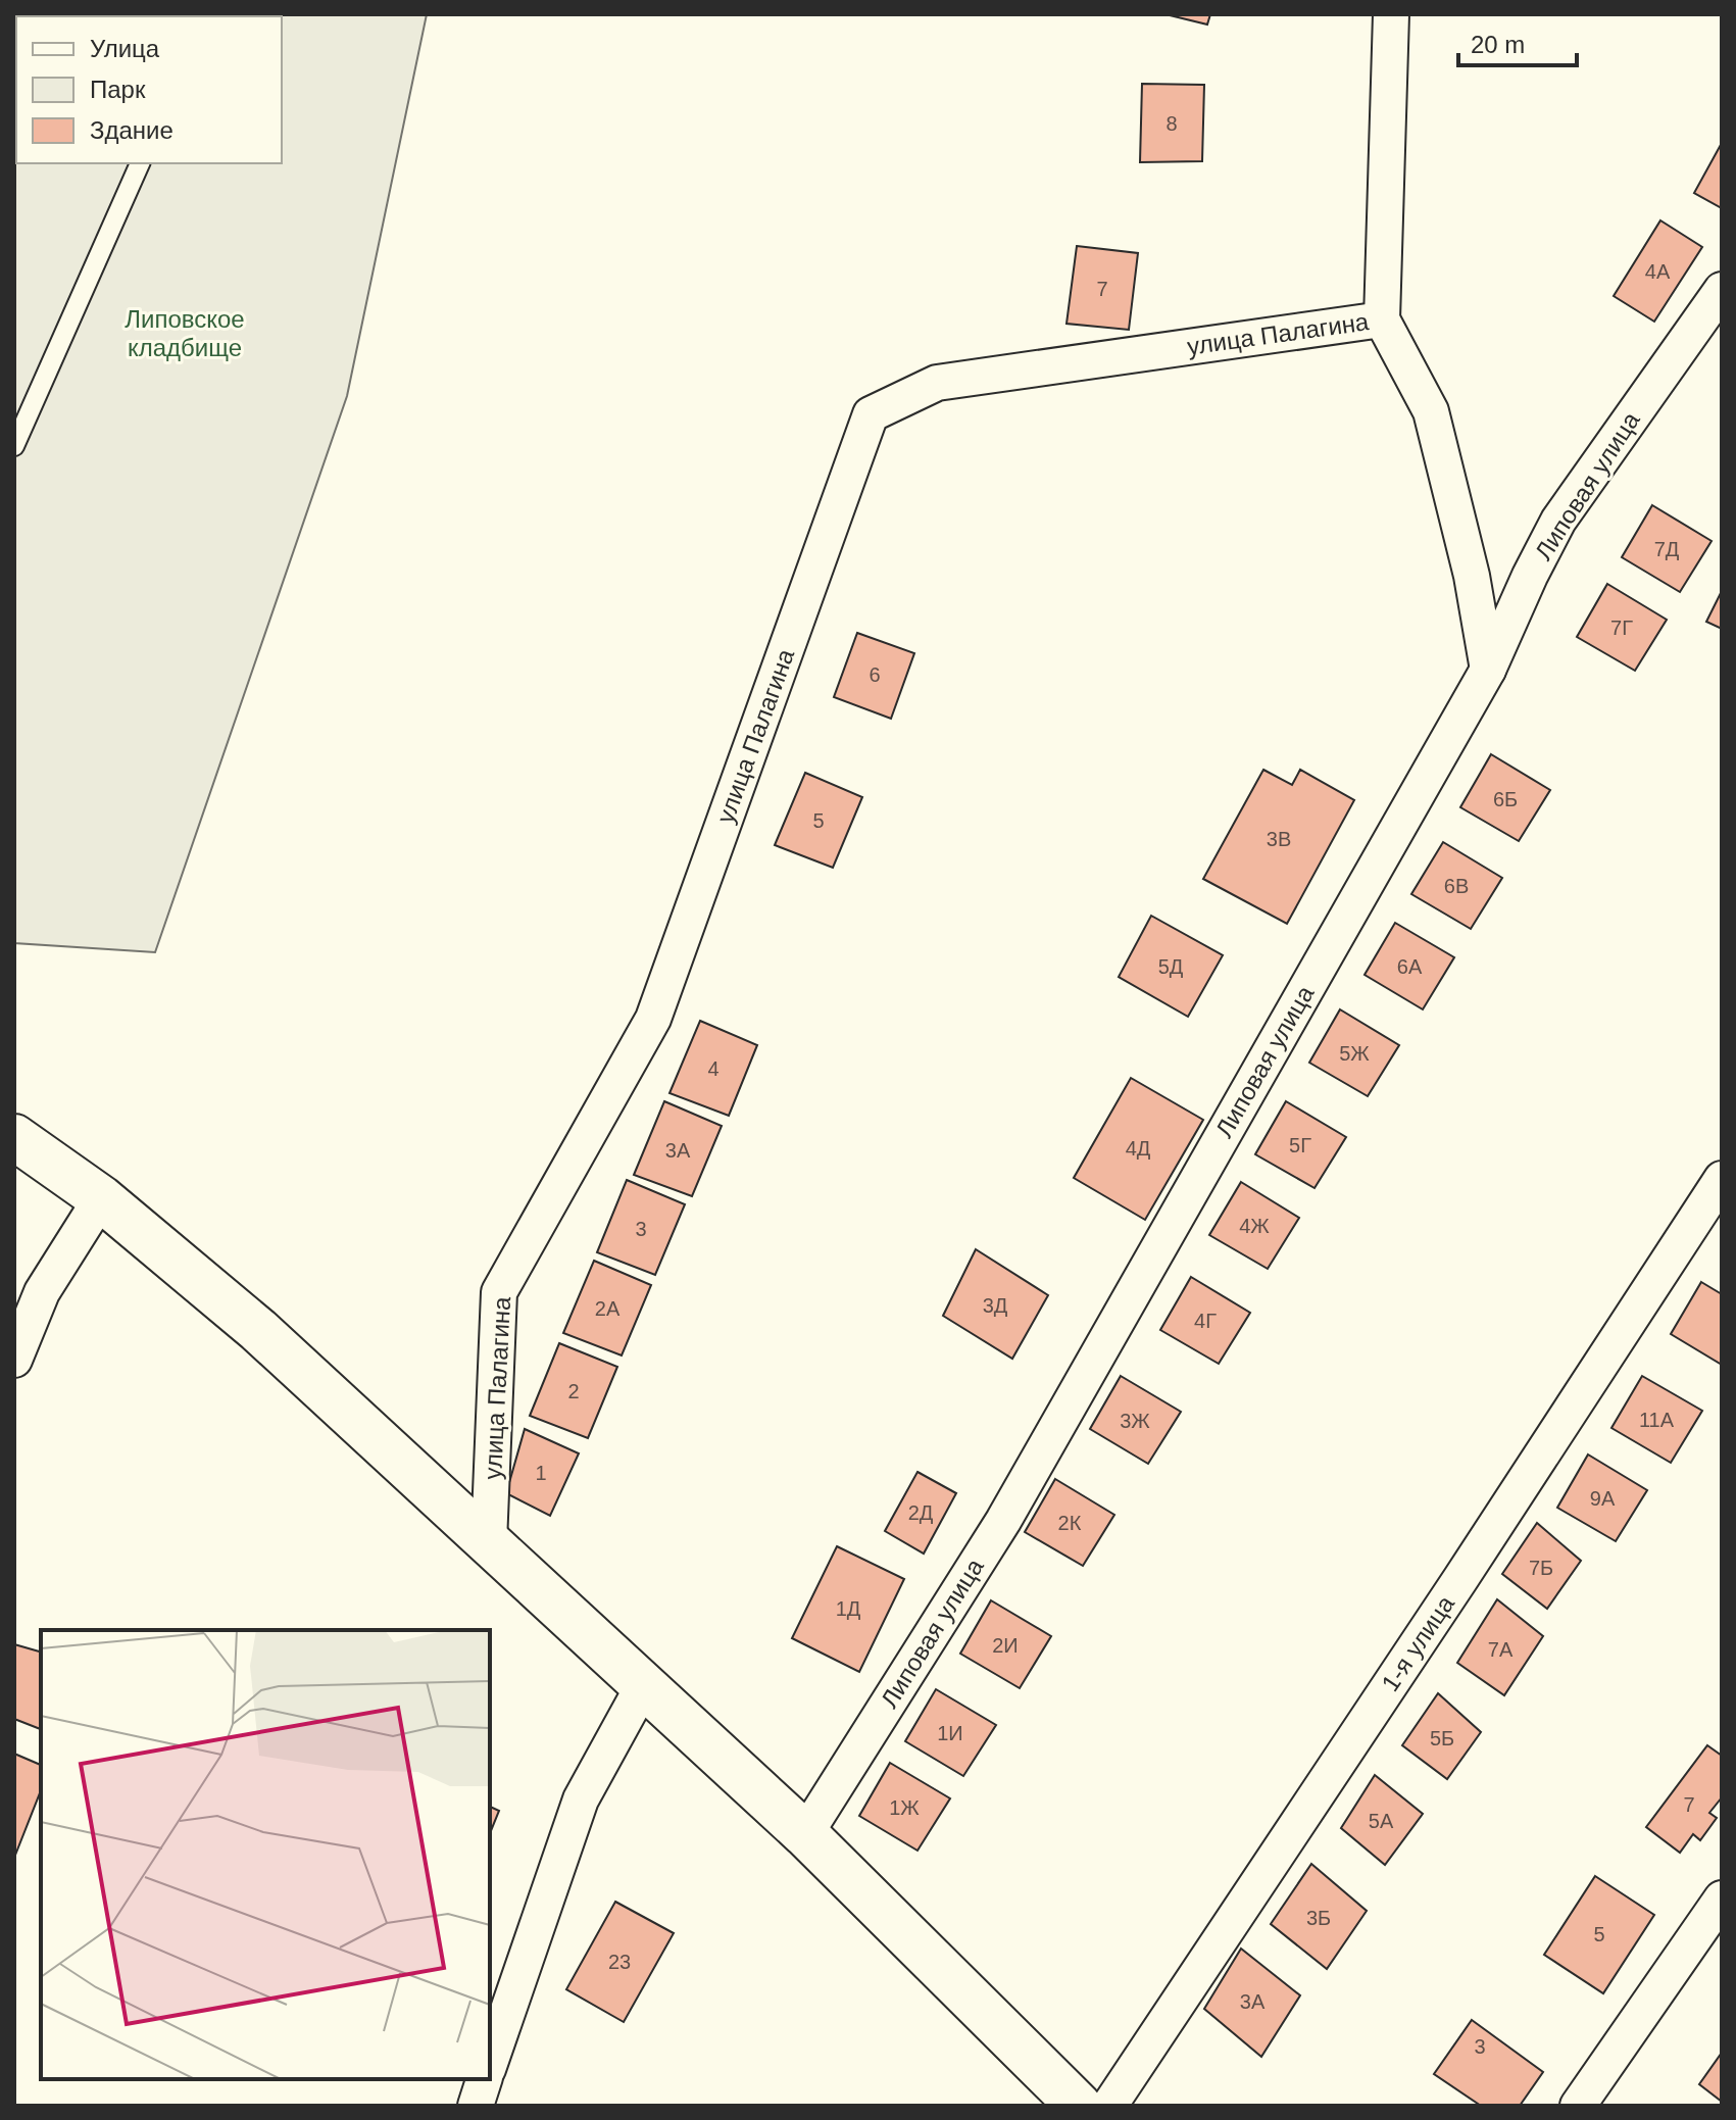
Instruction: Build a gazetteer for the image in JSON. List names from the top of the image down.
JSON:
{
  "streets": {
    "street": ["улица Палагина", "Липовая улица", "1-я улица"]
  },
  "crossings": [
    ["улица Палагина", "Липовая улица"]
  ],
  "parks": ["Липовское кладбище"],
  "house_numbers": [
    "8",
    "4А",
    "7",
    "7Д",
    "7Г",
    "6",
    "6Б",
    "5",
    "3В",
    "6В",
    "5Д",
    "6А",
    "5Ж",
    "4",
    "5Г",
    "4Д",
    "3А",
    "4Ж",
    "3",
    "3Д",
    "2А",
    "4Г",
    "2",
    "11А",
    "3Ж",
    "1",
    "9А",
    "2Д",
    "2К",
    "7Б",
    "1Д",
    "2И",
    "7А",
    "1И",
    "5Б",
    "7",
    "1Ж",
    "5А",
    "3Б",
    "5",
    "23",
    "3А",
    "3"
  ],
  "legend": ["Улица", "Парк", "Здание"],
  "scale_bar": "20 m"
}
